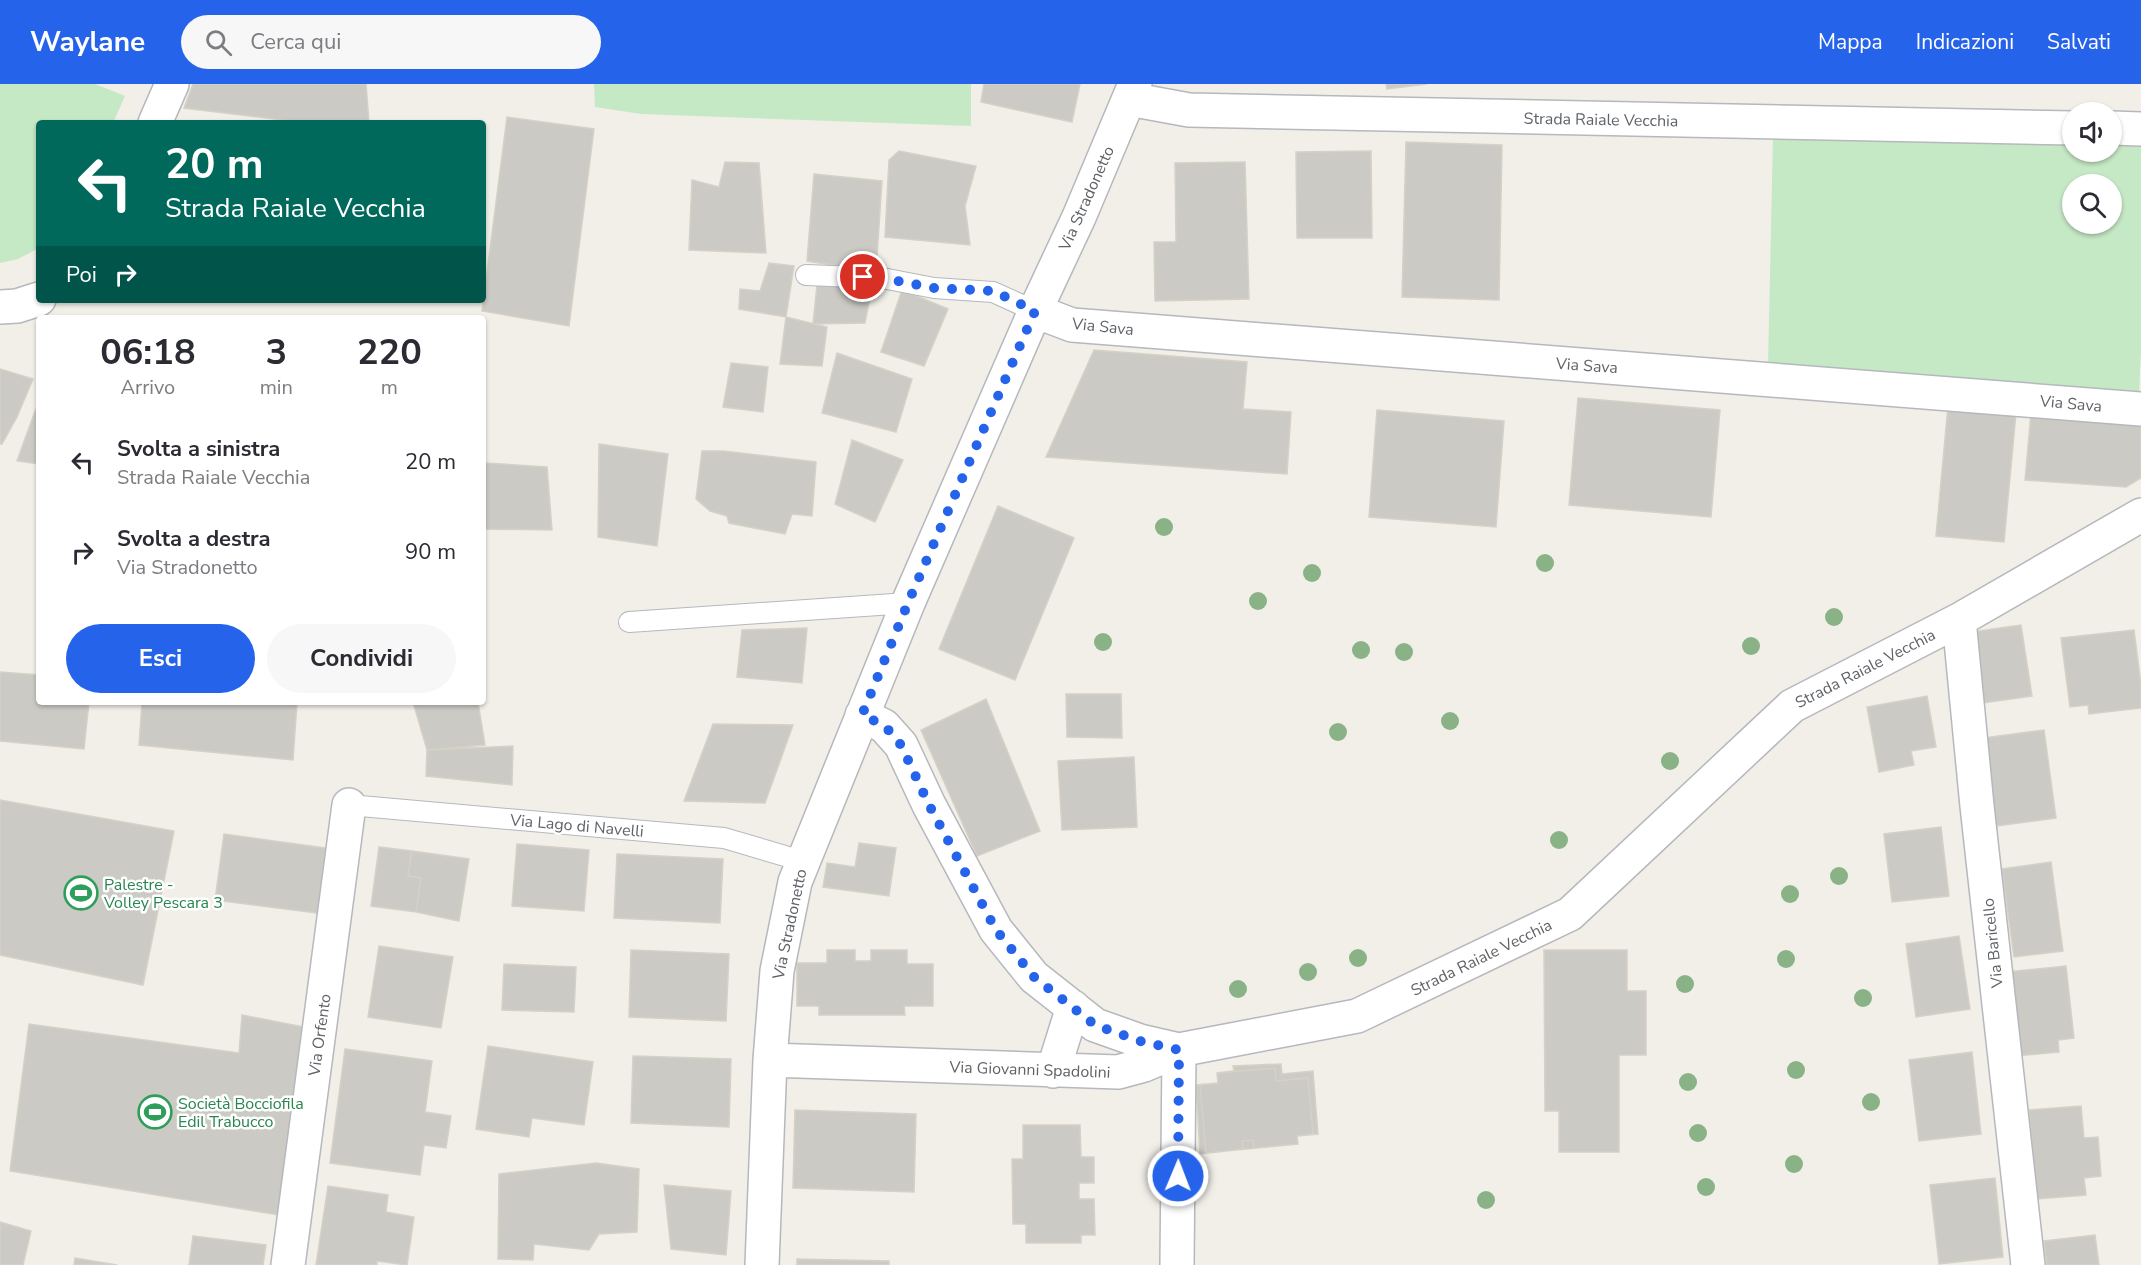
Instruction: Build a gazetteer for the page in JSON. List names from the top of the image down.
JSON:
{
  "streets": {
    "street": [
      "Strada Raiale Vecchia",
      "Via Stradonetto",
      "Via Sava",
      "Via Baricello",
      "Via Orfento",
      "Via Giovanni Spadolini"
    ],
    "lane": ["Via Lago di Navelli"]
  },
  "crossings": [
    ["Strada Raiale Vecchia", "Via Stradonetto"],
    ["Strada Raiale Vecchia", "Via Baricello"],
    ["Strada Raiale Vecchia", "Via Giovanni Spadolini"],
    ["Via Stradonetto", "Via Sava"],
    ["Via Stradonetto", "Via Lago di Navelli"],
    ["Via Stradonetto", "Via Giovanni Spadolini"],
    ["Via Lago di Navelli", "Via Orfento"]
  ],
  "places": {
    "sports": ["Palestre - Volley Pescara 3", "Società Bocciofila Edil Trabucco"]
  },
  "page": {
    "header": "Waylane",
    "search": "Cerca qui",
    "nav": ["Mappa", "Indicazioni", "Salvati"],
    "turn": ["20 m", "Strada Raiale Vecchia"],
    "then": "Poi",
    "eta": [
      "06:18",
      "Arrivo",
      "3",
      "min",
      "220",
      "m"
    ],
    "list": [
      {
        "name": "Svolta a sinistra",
        "note": "Strada Raiale Vecchia",
        "value": "20 m"
      },
      {
        "name": "Svolta a destra",
        "note": "Via Stradonetto",
        "value": "90 m"
      }
    ],
    "buttons": ["Esci", "Condividi"]
  }
}
